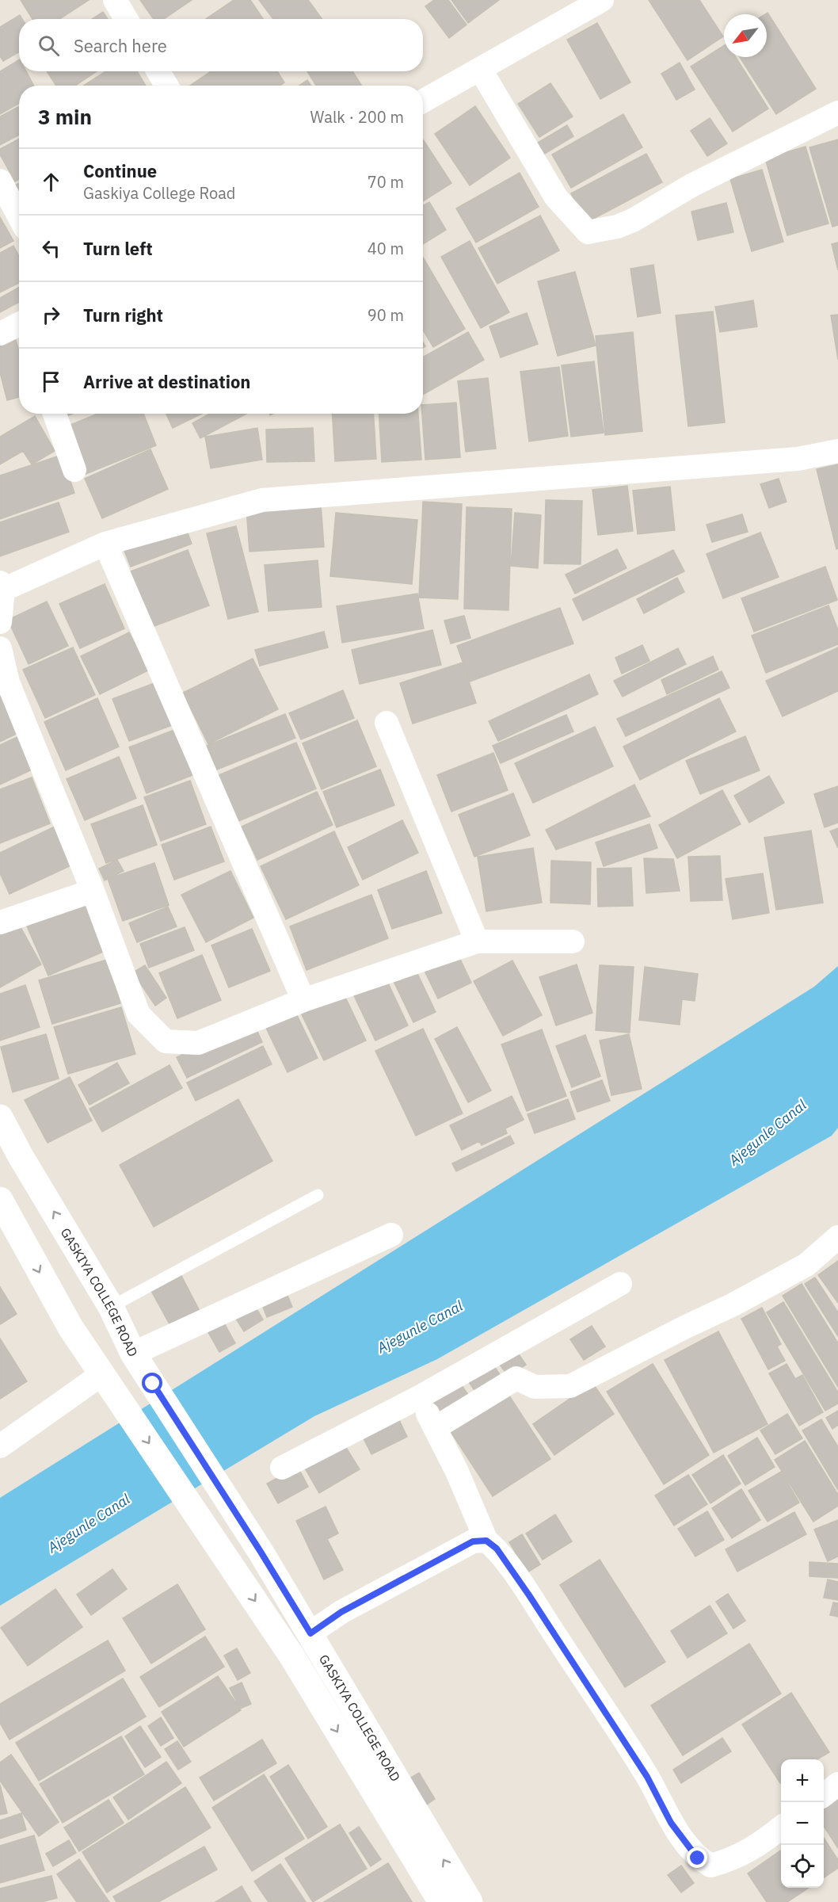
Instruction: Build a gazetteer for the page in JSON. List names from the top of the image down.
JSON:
{
  "streets": {
    "main road": ["GASKIYA COLLEGE ROAD"]
  },
  "water": ["Ajegunle Canal"],
  "north": "bottom left",
  "page": {
    "search": "Search here",
    "heading": ["3 min", "Walk · 200 m"],
    "list": [
      ["Continue", "Gaskiya College Road", "70 m"],
      ["Turn left", "40 m"],
      ["Turn right", "90 m"],
      "Arrive at destination"
    ],
    "map_buttons": ["+", "−"]
  }
}
